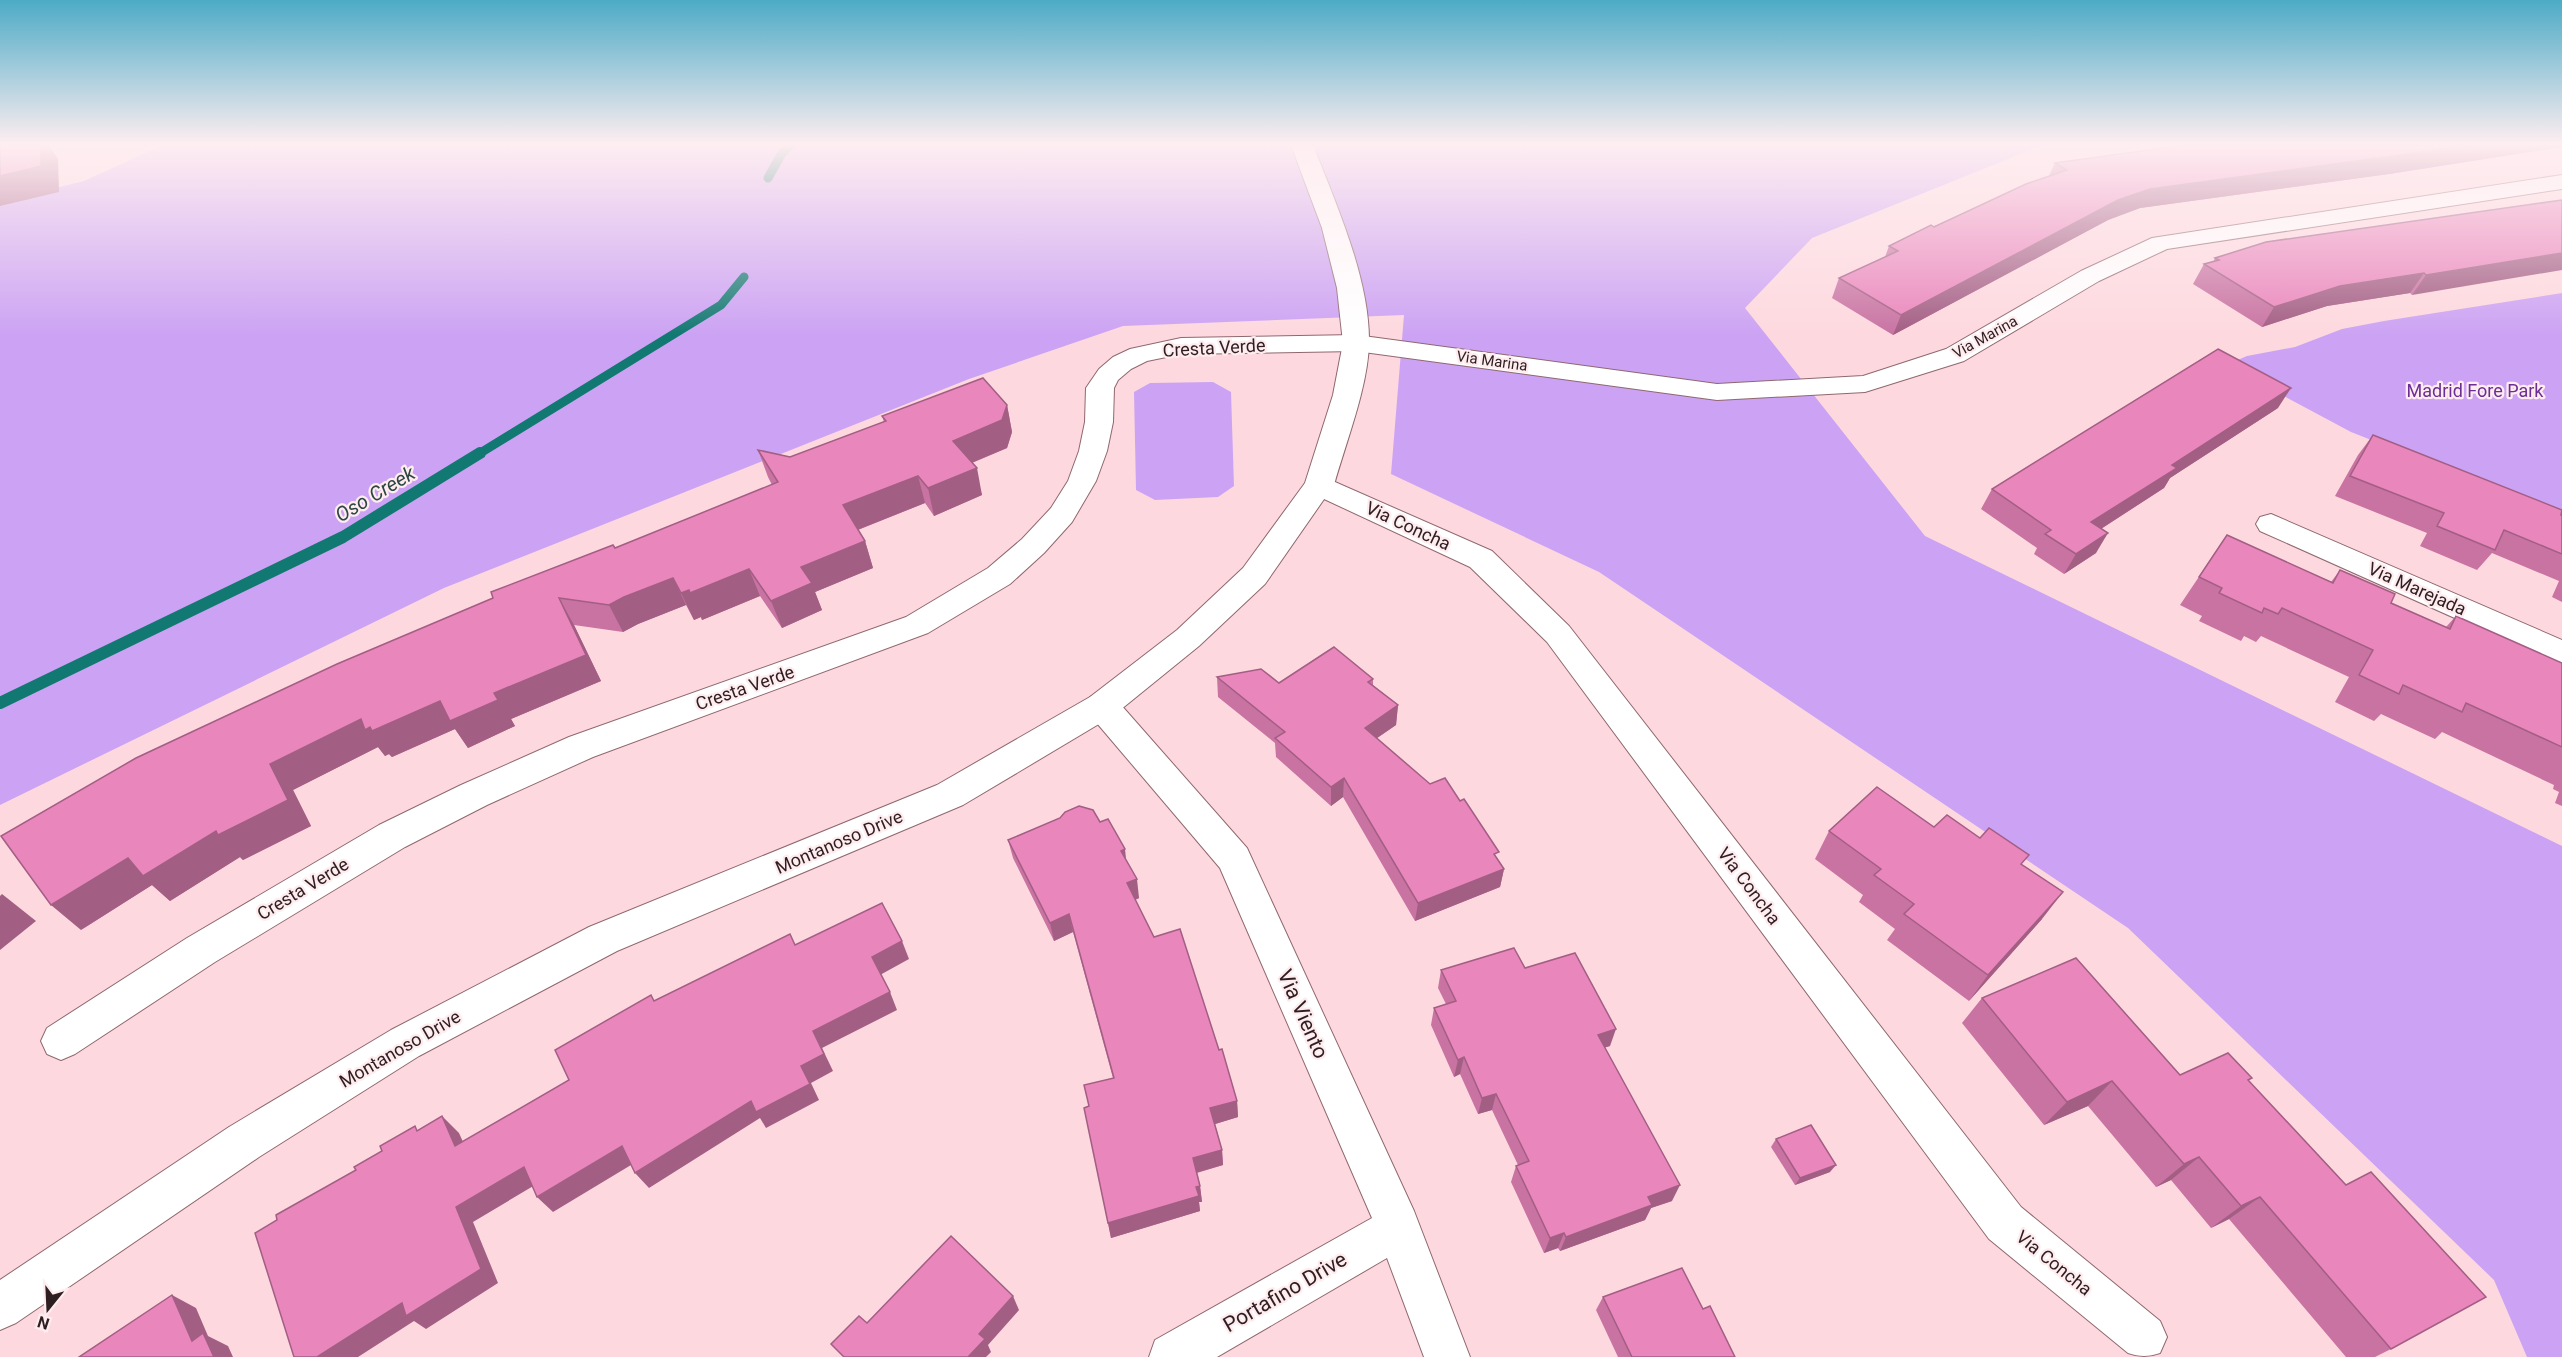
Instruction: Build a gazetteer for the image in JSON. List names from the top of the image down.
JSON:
{
  "streets": {
    "street": [
      "Via Marina",
      "Cresta Verde",
      "Via Concha",
      "Via Marejada",
      "Montanoso Drive",
      "Via Viento",
      "Portafino Drive"
    ]
  },
  "crossings": [
    ["Via Marina", "Cresta Verde"],
    ["Via Marina", "Montanoso Drive"],
    ["Cresta Verde", "Montanoso Drive"],
    ["Via Concha", "Montanoso Drive"],
    ["Montanoso Drive", "Via Viento"],
    ["Via Viento", "Portafino Drive"]
  ],
  "water": ["Oso Creek"],
  "parks": ["Madrid Fore Park"],
  "north": "bottom"
}
